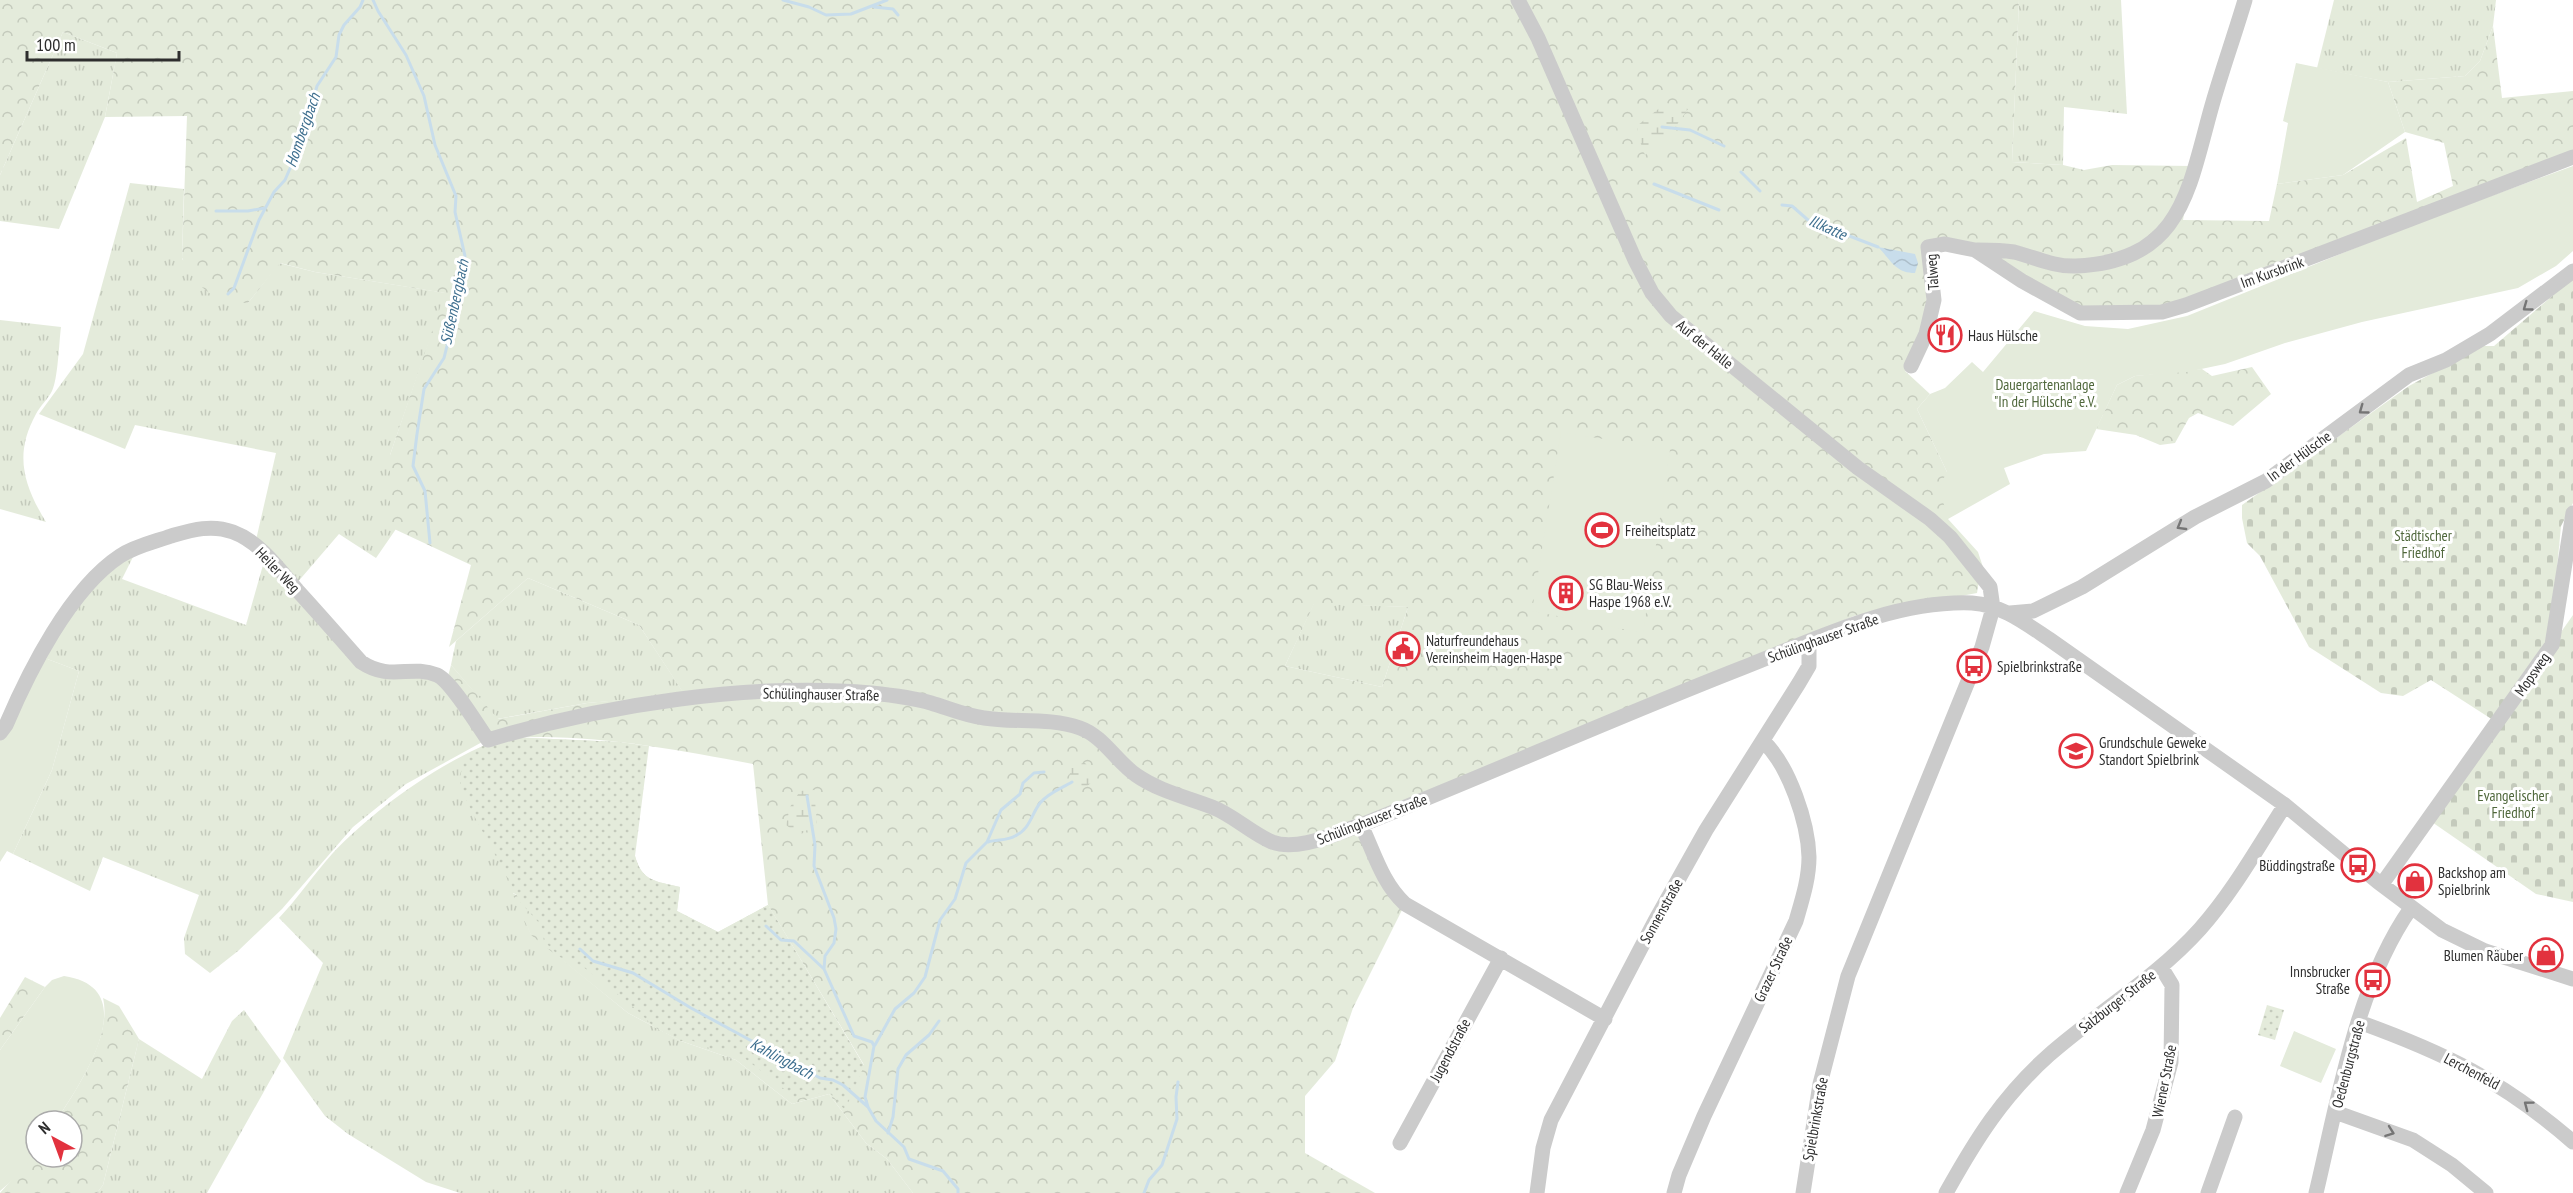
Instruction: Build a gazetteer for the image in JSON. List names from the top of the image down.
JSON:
{
  "streets": {
    "street": [
      "Talweg",
      "Im Kursbrink",
      "Auf der Halle",
      "In der Hülsche",
      "Heiler Weg",
      "Schülinghauser Straße",
      "Mopsweg",
      "Sonnenstraße",
      "Grazer Straße",
      "Salzburger Straße",
      "Jugendstraße",
      "Oedenburgstraße",
      "Lerchenfeld",
      "Wiener Straße",
      "Spielbrinkstraße"
    ]
  },
  "crossings": [
    ["Talweg", "Im Kursbrink"],
    ["Auf der Halle", "Schülinghauser Straße"],
    ["Auf der Halle", "Spielbrinkstraße"],
    ["Heiler Weg", "Schülinghauser Straße"],
    ["Schülinghauser Straße", "Sonnenstraße"],
    ["Schülinghauser Straße", "Spielbrinkstraße"],
    ["Sonnenstraße", "Grazer Straße"],
    ["Salzburger Straße", "Wiener Straße"],
    ["Oedenburgstraße", "Lerchenfeld"]
  ],
  "one_way": ["In der Hülsche"],
  "water": [
    "Hombergbach",
    "Illkatte",
    "Süßenbergbach",
    "Kahlingbach"
  ],
  "parks": ["Dauergartenanlage \"In der Hülsche\" e.V.", "Städtischer Friedhof", "Evangelischer Friedhof"],
  "places": {
    "restaurant": ["Haus Hülsche"],
    "sports": ["Freiheitsplatz"],
    "building": ["SG Blau-Weiss Haspe 1968 e.V."],
    "public building": ["Naturfreundehaus Vereinsheim Hagen-Haspe"],
    "bus stop": ["Spielbrinkstraße", "Büddingstraße", "Innsbrucker Straße"],
    "school or university": ["Grundschule Geweke Standort Spielbrink"],
    "shop": ["Backshop am Spielbrink", "Blumen Räuber"]
  },
  "scale_bar": "100 m",
  "north": "top left"
}
